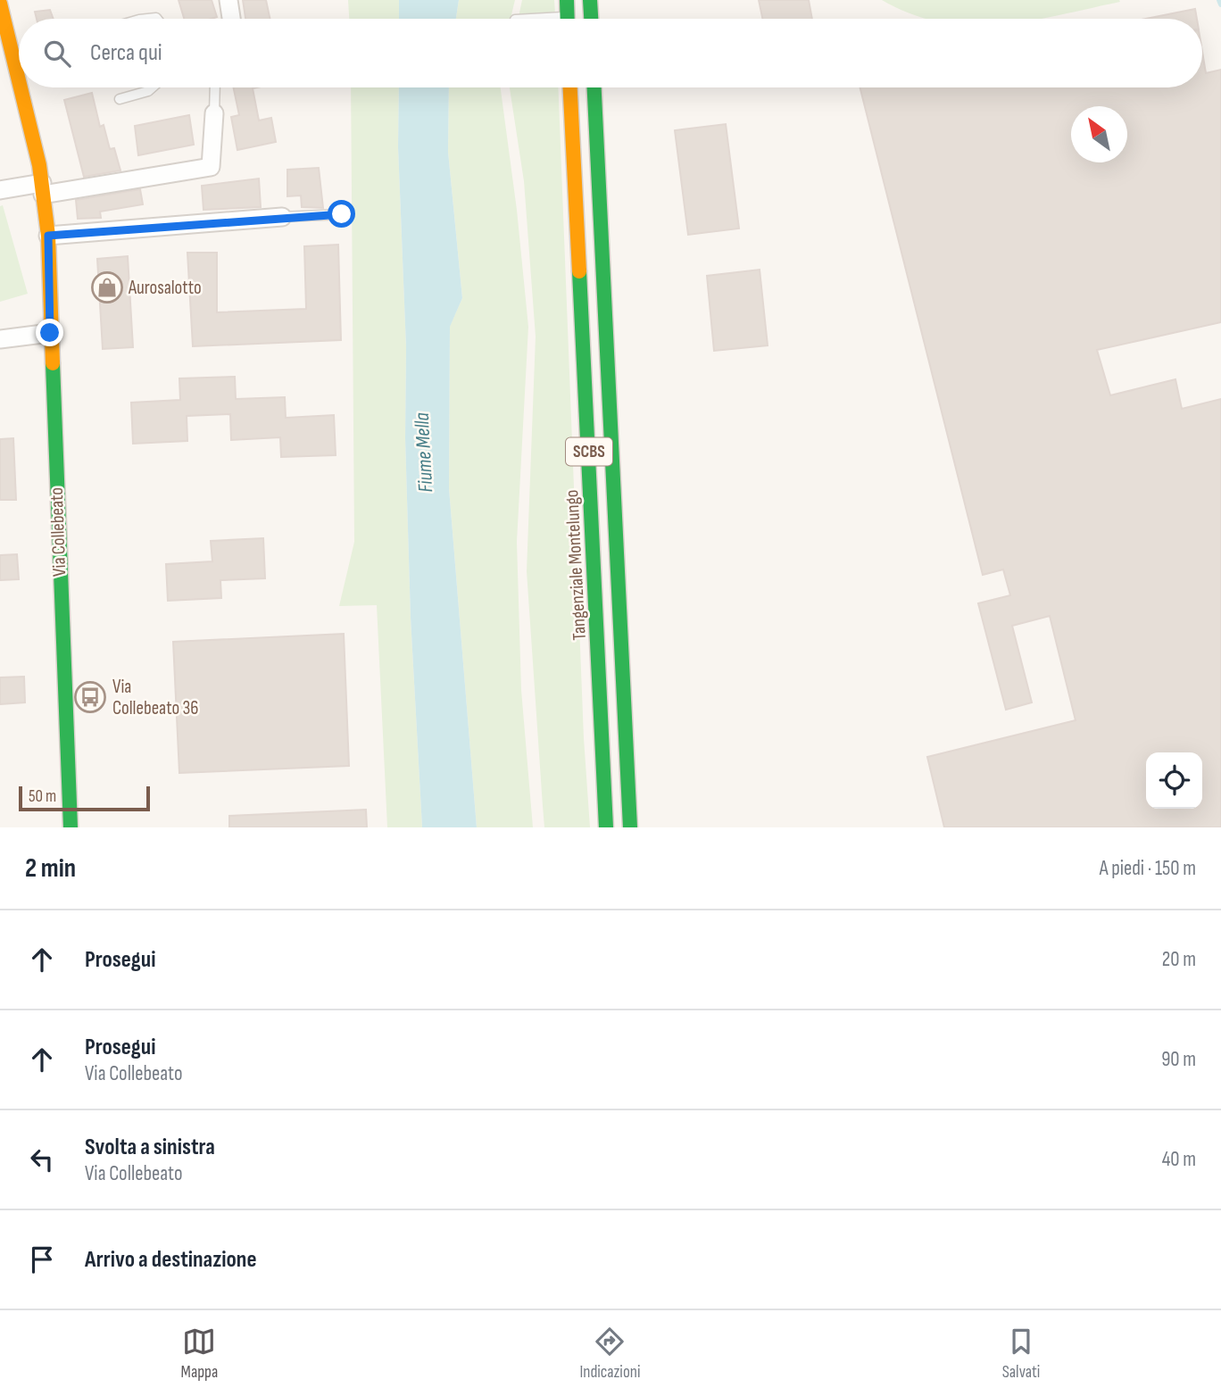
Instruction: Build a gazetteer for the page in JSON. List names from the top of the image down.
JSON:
{
  "streets": {
    "main road": ["SCBS", "Via Collebeato", "Tangenziale Montelungo"]
  },
  "water": ["Fiume Mella"],
  "places": {
    "shop": ["Aurosalotto"],
    "bus stop": ["Via Collebeato 36"]
  },
  "scale_bar": "50 m",
  "north": "top left",
  "page": {
    "search": "Cerca qui",
    "scale": "50 m",
    "heading": ["2 min", "A piedi · 150 m"],
    "list": [
      ["Prosegui", "20 m"],
      ["Prosegui", "Via Collebeato", "90 m"],
      ["Svolta a sinistra", "Via Collebeato", "40 m"],
      "Arrivo a destinazione"
    ],
    "nav": ["Mappa", "Indicazioni", "Salvati"]
  }
}
